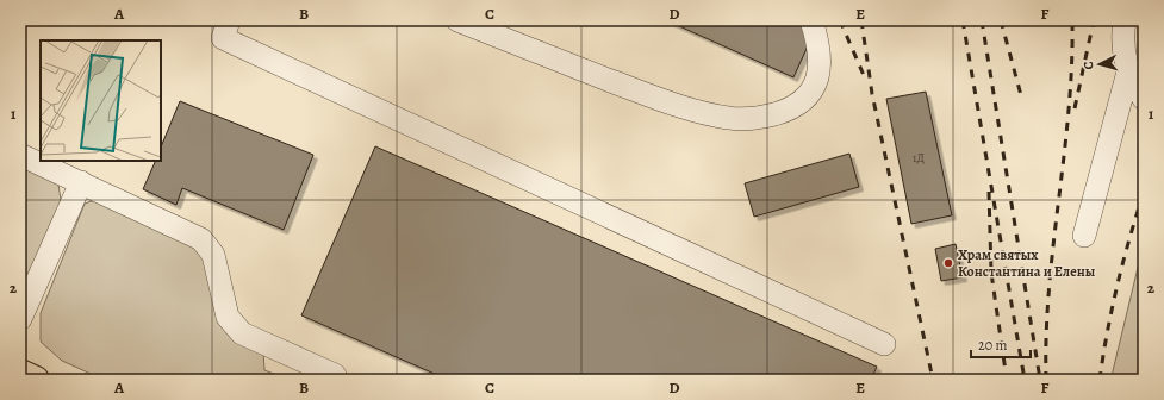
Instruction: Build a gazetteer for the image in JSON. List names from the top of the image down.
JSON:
{
  "places": ["Храм святых Константина и Елены"],
  "house_numbers": ["1Д"],
  "scale_bar": "20 m",
  "north": "left",
  "grid": {
    "columns": [
      "A",
      "B",
      "C",
      "D",
      "E",
      "F"
    ],
    "rows": ["1", "2"]
  }
}
